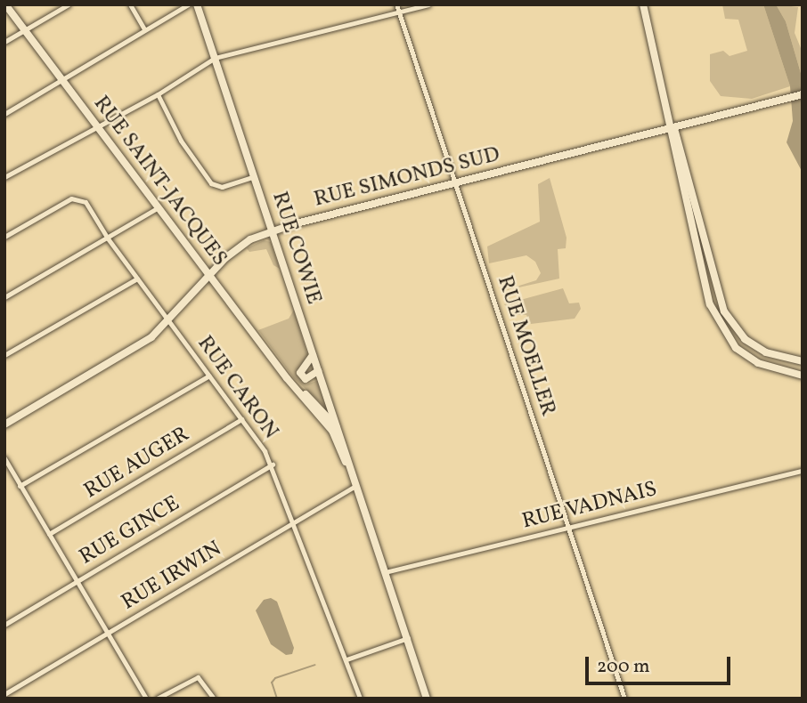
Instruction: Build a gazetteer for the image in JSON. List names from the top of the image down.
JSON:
{
  "streets": {
    "street": [
      "RUE SIMONDS SUD",
      "RUE SAINT-JACQUES",
      "RUE COWIE",
      "RUE MOELLER",
      "RUE CARON",
      "RUE AUGER",
      "RUE VADNAIS",
      "RUE GINCE",
      "RUE IRWIN"
    ]
  },
  "crossings": [
    ["RUE SIMONDS SUD", "RUE SAINT-JACQUES"],
    ["RUE SIMONDS SUD", "RUE COWIE"],
    ["RUE SIMONDS SUD", "RUE MOELLER"],
    ["RUE SIMONDS SUD", "RUE CARON"],
    ["RUE SAINT-JACQUES", "RUE COWIE"],
    ["RUE SAINT-JACQUES", "RUE IRWIN"],
    ["RUE COWIE", "RUE VADNAIS"],
    ["RUE COWIE", "RUE IRWIN"],
    ["RUE MOELLER", "RUE VADNAIS"],
    ["RUE CARON", "RUE AUGER"],
    ["RUE CARON", "RUE GINCE"],
    ["RUE CARON", "RUE IRWIN"]
  ],
  "scale_bar": "200 m"
}
